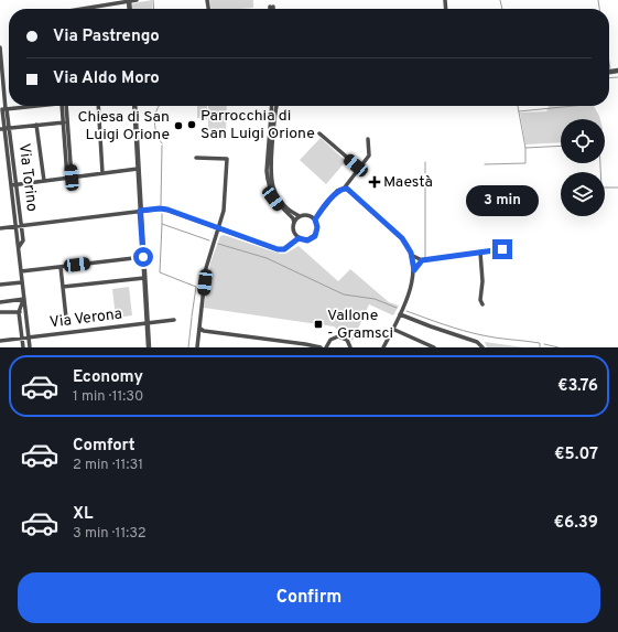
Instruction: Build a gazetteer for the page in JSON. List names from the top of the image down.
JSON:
{
  "streets": {
    "street": ["Via Torino", "Via Verona"]
  },
  "crossings": [
    ["Via Torino", "Via Verona"]
  ],
  "places": {
    "other": ["Parrocchia di San Luigi Orione", "Chiesa di San Luigi Orione"],
    "health": ["Maestà"],
    "transit": ["Vallone - Gramsci"]
  },
  "page": {
    "banner": ["Via Pastrengo", "Via Aldo Moro"],
    "bubble": "3 min",
    "list": [
      {
        "name": "Economy",
        "note": "1 min · 11:30",
        "value": "€3.76"
      },
      {
        "name": "Comfort",
        "note": "2 min · 11:31",
        "value": "€5.07"
      },
      {
        "name": "XL",
        "note": "3 min · 11:32",
        "value": "€6.39"
      }
    ],
    "buttons": "Confirm"
  }
}
